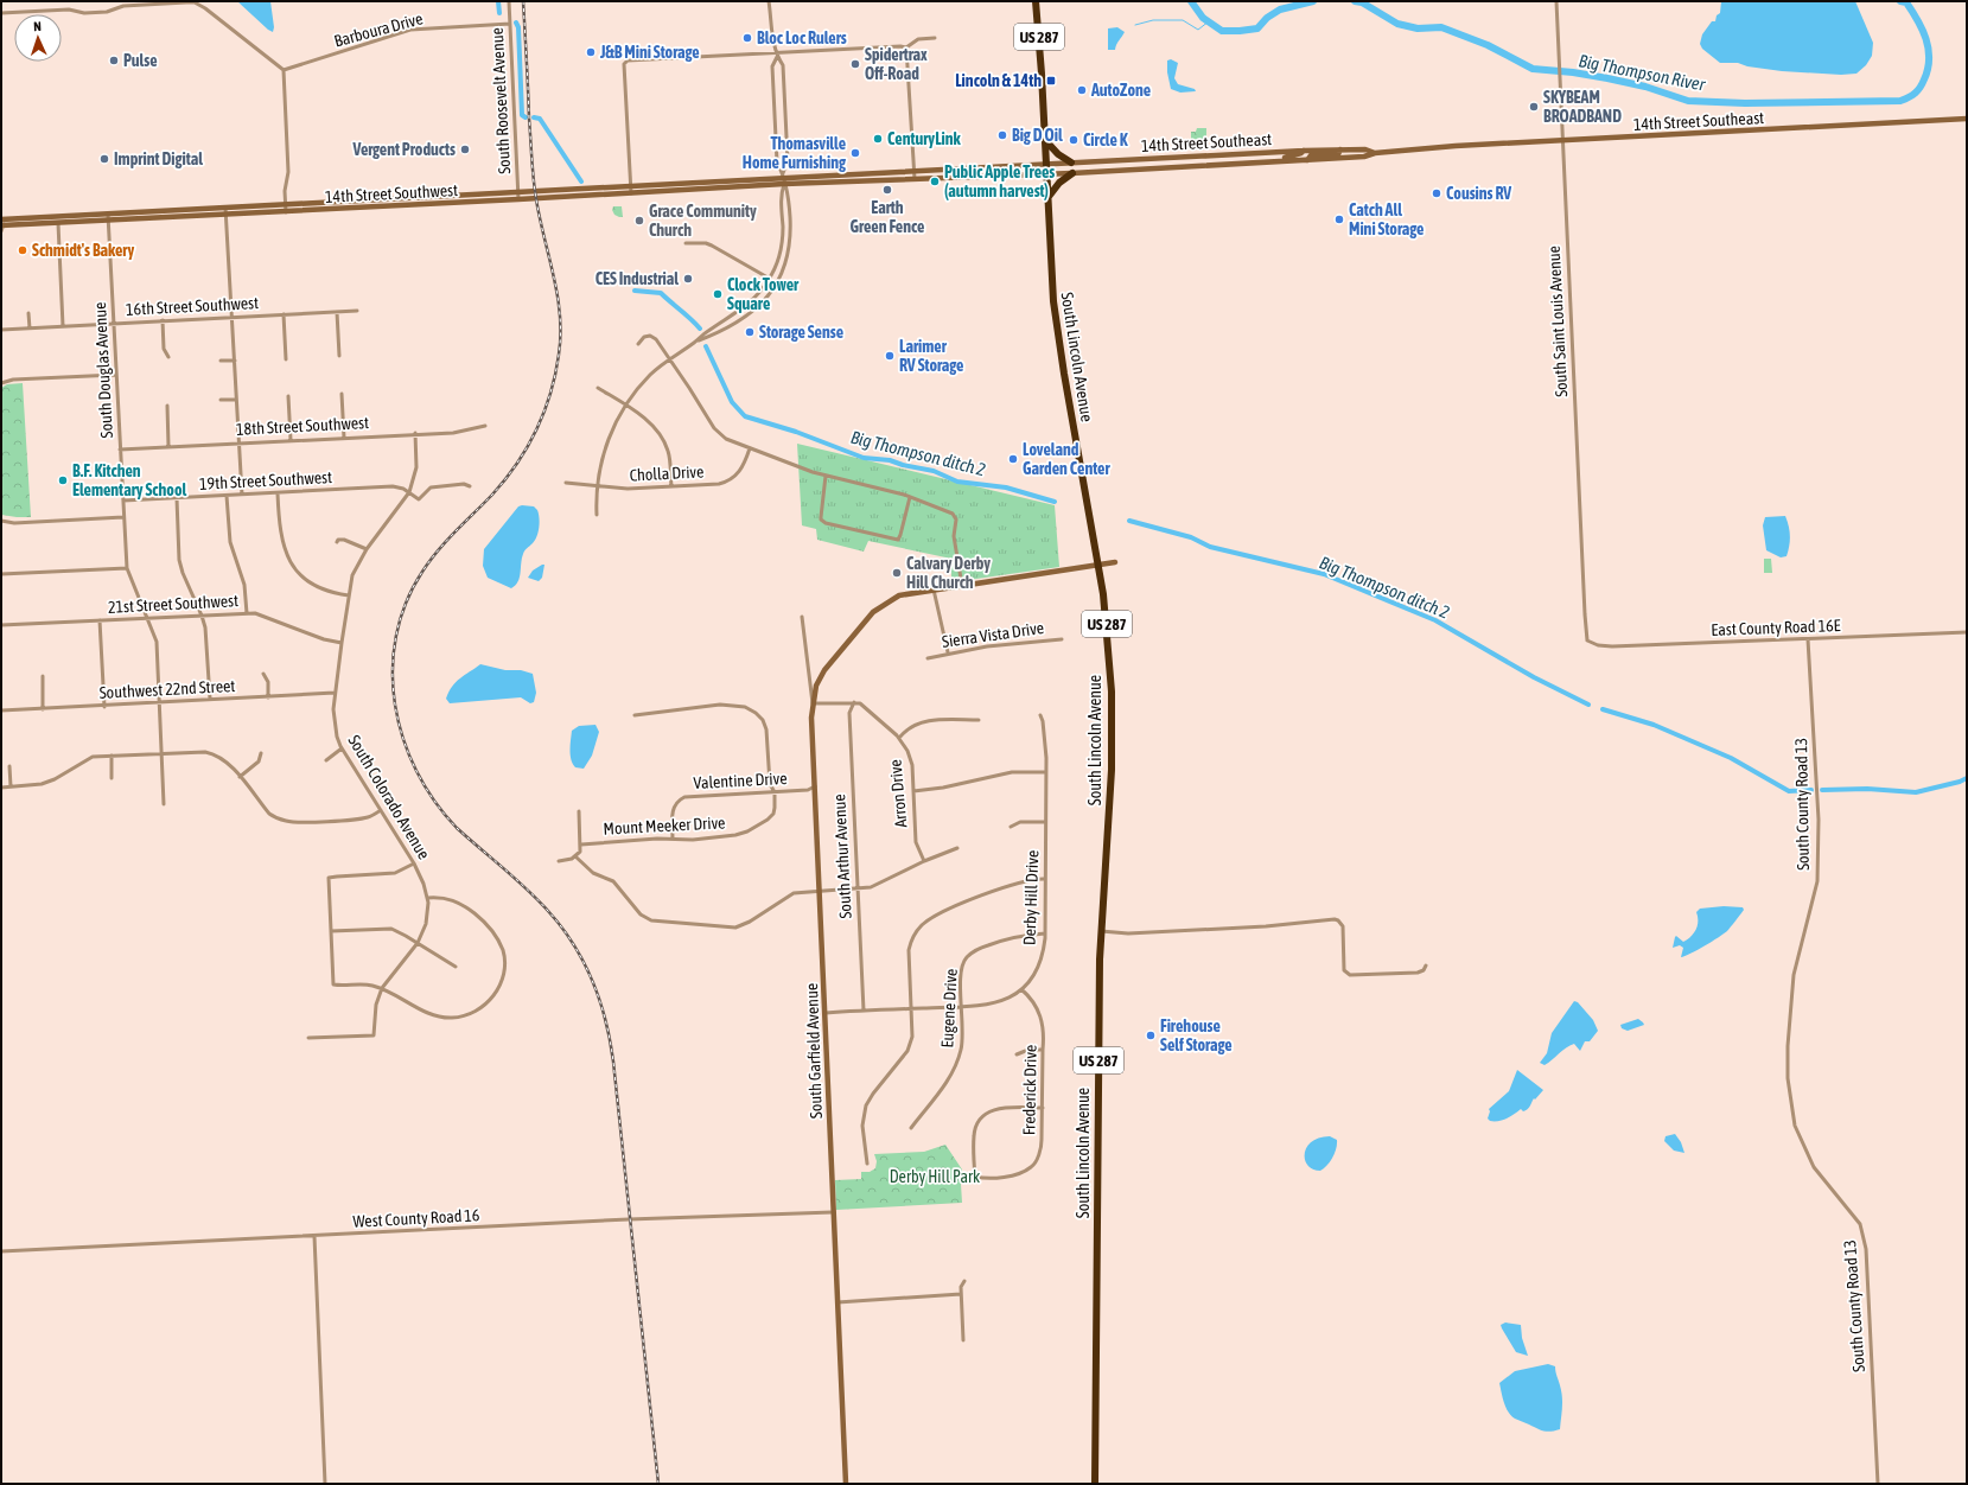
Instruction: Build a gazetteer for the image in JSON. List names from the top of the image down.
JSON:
{
  "streets": {
    "highway": ["US 287", "South Lincoln Avenue"],
    "main road": ["14th Street Southeast", "14th Street Southwest", "South Garfield Avenue"],
    "street": [
      "Barboura Drive",
      "South Roosevelt Avenue",
      "16th Street Southwest",
      "South Saint Louis Avenue",
      "South Douglas Avenue",
      "18th Street Southwest",
      "Cholla Drive",
      "19th Street Southwest",
      "21st Street Southwest",
      "East County Road 16E",
      "Sierra Vista Drive",
      "Southwest 22nd Street",
      "Valentine Drive",
      "Arron Drive",
      "South Colorado Avenue",
      "South County Road 13",
      "Mount Meeker Drive",
      "South Arthur Avenue",
      "Derby Hill Drive",
      "Eugene Drive",
      "Frederick Drive",
      "West County Road 16"
    ]
  },
  "crossings": [
    ["Barboura Drive", "South Roosevelt Avenue"],
    ["South Roosevelt Avenue", "14th Street Southwest"],
    ["14th Street Southeast", "14th Street Southwest"],
    ["14th Street Southeast", "South Saint Louis Avenue"],
    ["14th Street Southeast", "South Lincoln Avenue"],
    ["14th Street Southwest", "South Douglas Avenue"],
    ["16th Street Southwest", "South Douglas Avenue"],
    ["South Saint Louis Avenue", "East County Road 16E"],
    ["South Douglas Avenue", "18th Street Southwest"],
    ["South Douglas Avenue", "19th Street Southwest"],
    ["South Douglas Avenue", "21st Street Southwest"],
    ["South Douglas Avenue", "Southwest 22nd Street"],
    ["18th Street Southwest", "South Colorado Avenue"],
    ["19th Street Southwest", "South Colorado Avenue"],
    ["21st Street Southwest", "South Colorado Avenue"],
    ["East County Road 16E", "South County Road 13"],
    ["Southwest 22nd Street", "South Colorado Avenue"],
    ["Valentine Drive", "Mount Meeker Drive"],
    ["Valentine Drive", "South Garfield Avenue"],
    ["Arron Drive", "South Arthur Avenue"],
    ["South Arthur Avenue", "Derby Hill Drive"],
    ["Derby Hill Drive", "Eugene Drive"],
    ["Derby Hill Drive", "South Garfield Avenue"],
    ["Derby Hill Drive", "Frederick Drive"],
    ["South Garfield Avenue", "West County Road 16"]
  ],
  "water": ["Big Thompson River", "Big Thompson ditch 2"],
  "parks": ["Derby Hill Park"],
  "places": {
    "other": [
      "Bloc Loc Rulers",
      "J&B Mini Storage",
      "Pulse",
      "Spidertrax Off-Road",
      "AutoZone",
      "SKYBEAM BROADBAND",
      "Big D Oil",
      "CenturyLink",
      "Circle K",
      "Vergent Products",
      "Thomasville Home Furnishing",
      "Imprint Digital",
      "Public Apple Trees (autumn harvest)",
      "Earth Green Fence",
      "Cousins RV",
      "Catch All Mini Storage",
      "Grace Community Church",
      "Schmidt's Bakery",
      "CES Industrial",
      "Clock Tower Square",
      "Storage Sense",
      "Larimer RV Storage",
      "Loveland Garden Center",
      "B.F. Kitchen Elementary School",
      "Calvary Derby Hill Church",
      "Firehouse Self Storage"
    ],
    "transit": ["Lincoln & 14th"]
  },
  "north": "top"
}
